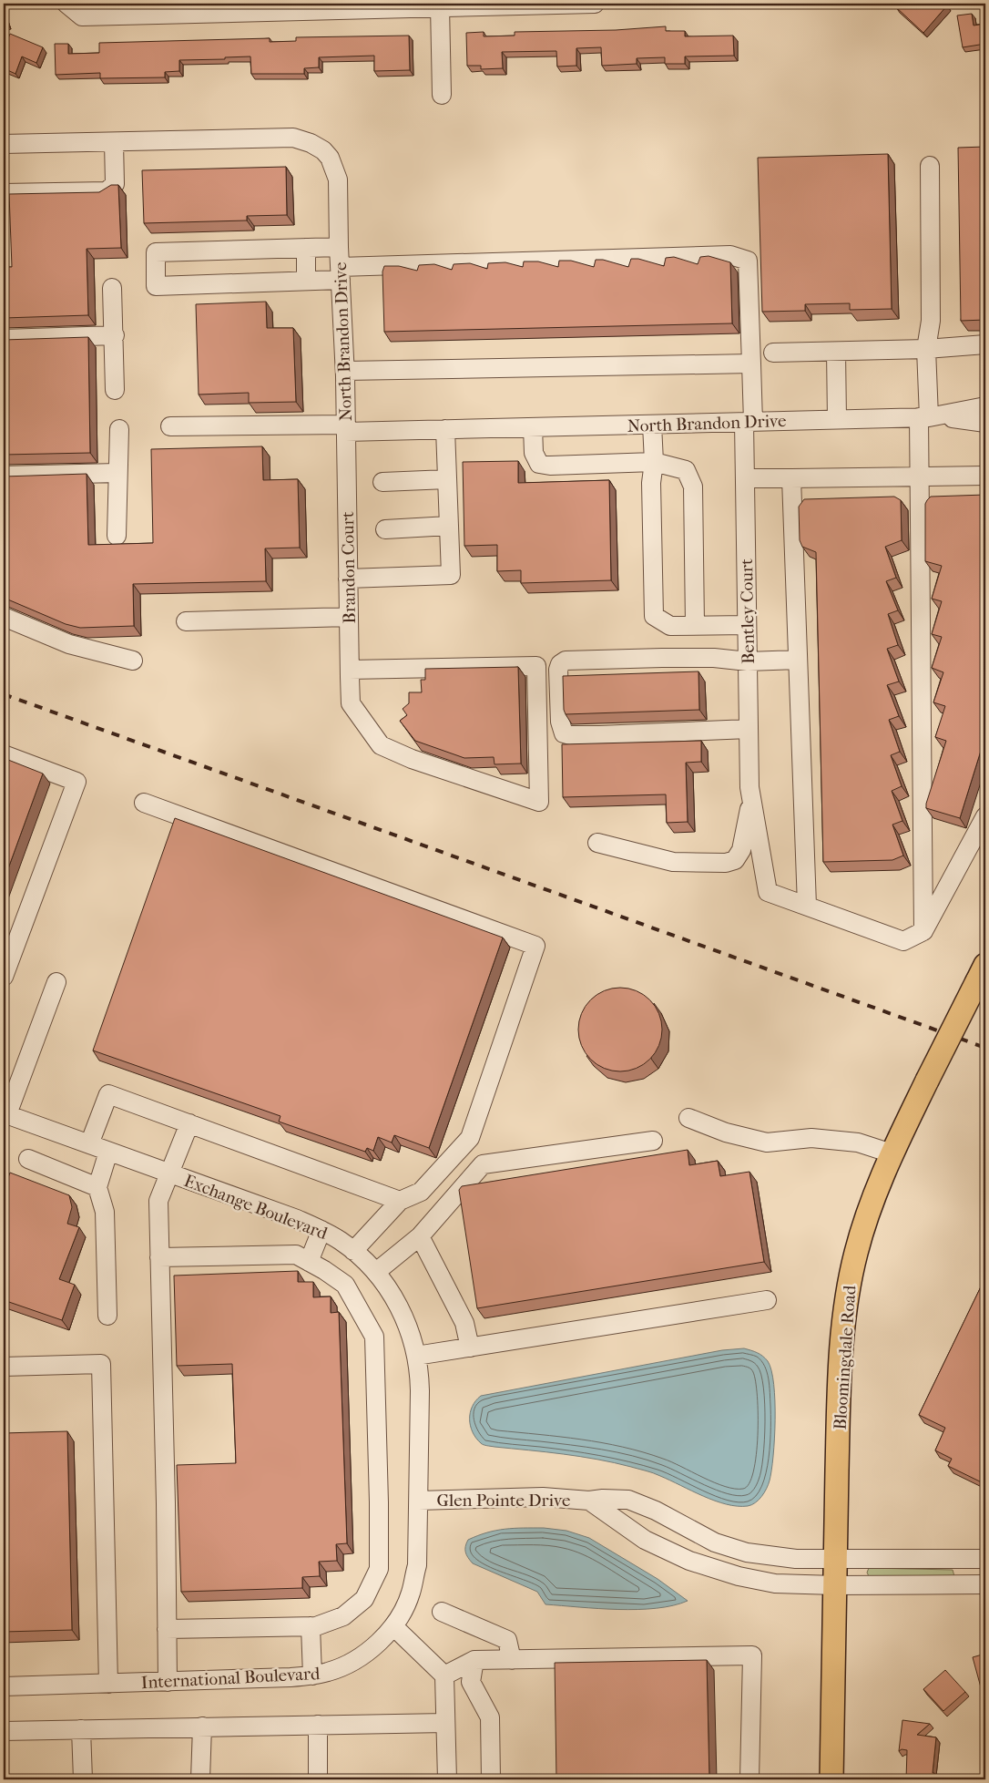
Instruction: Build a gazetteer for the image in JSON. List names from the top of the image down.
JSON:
{
  "streets": {
    "main road": ["Bloomingdale Road"],
    "street": [
      "North Brandon Drive",
      "Brandon Court",
      "Bentley Court",
      "Exchange Boulevard",
      "Glen Pointe Drive",
      "International Boulevard"
    ]
  },
  "crossings": [
    ["North Brandon Drive", "Brandon Court"],
    ["North Brandon Drive", "Bentley Court"],
    ["Exchange Boulevard", "Glen Pointe Drive"],
    ["Exchange Boulevard", "International Boulevard"],
    ["Bloomingdale Road", "Glen Pointe Drive"],
    ["Glen Pointe Drive", "International Boulevard"]
  ]
}
